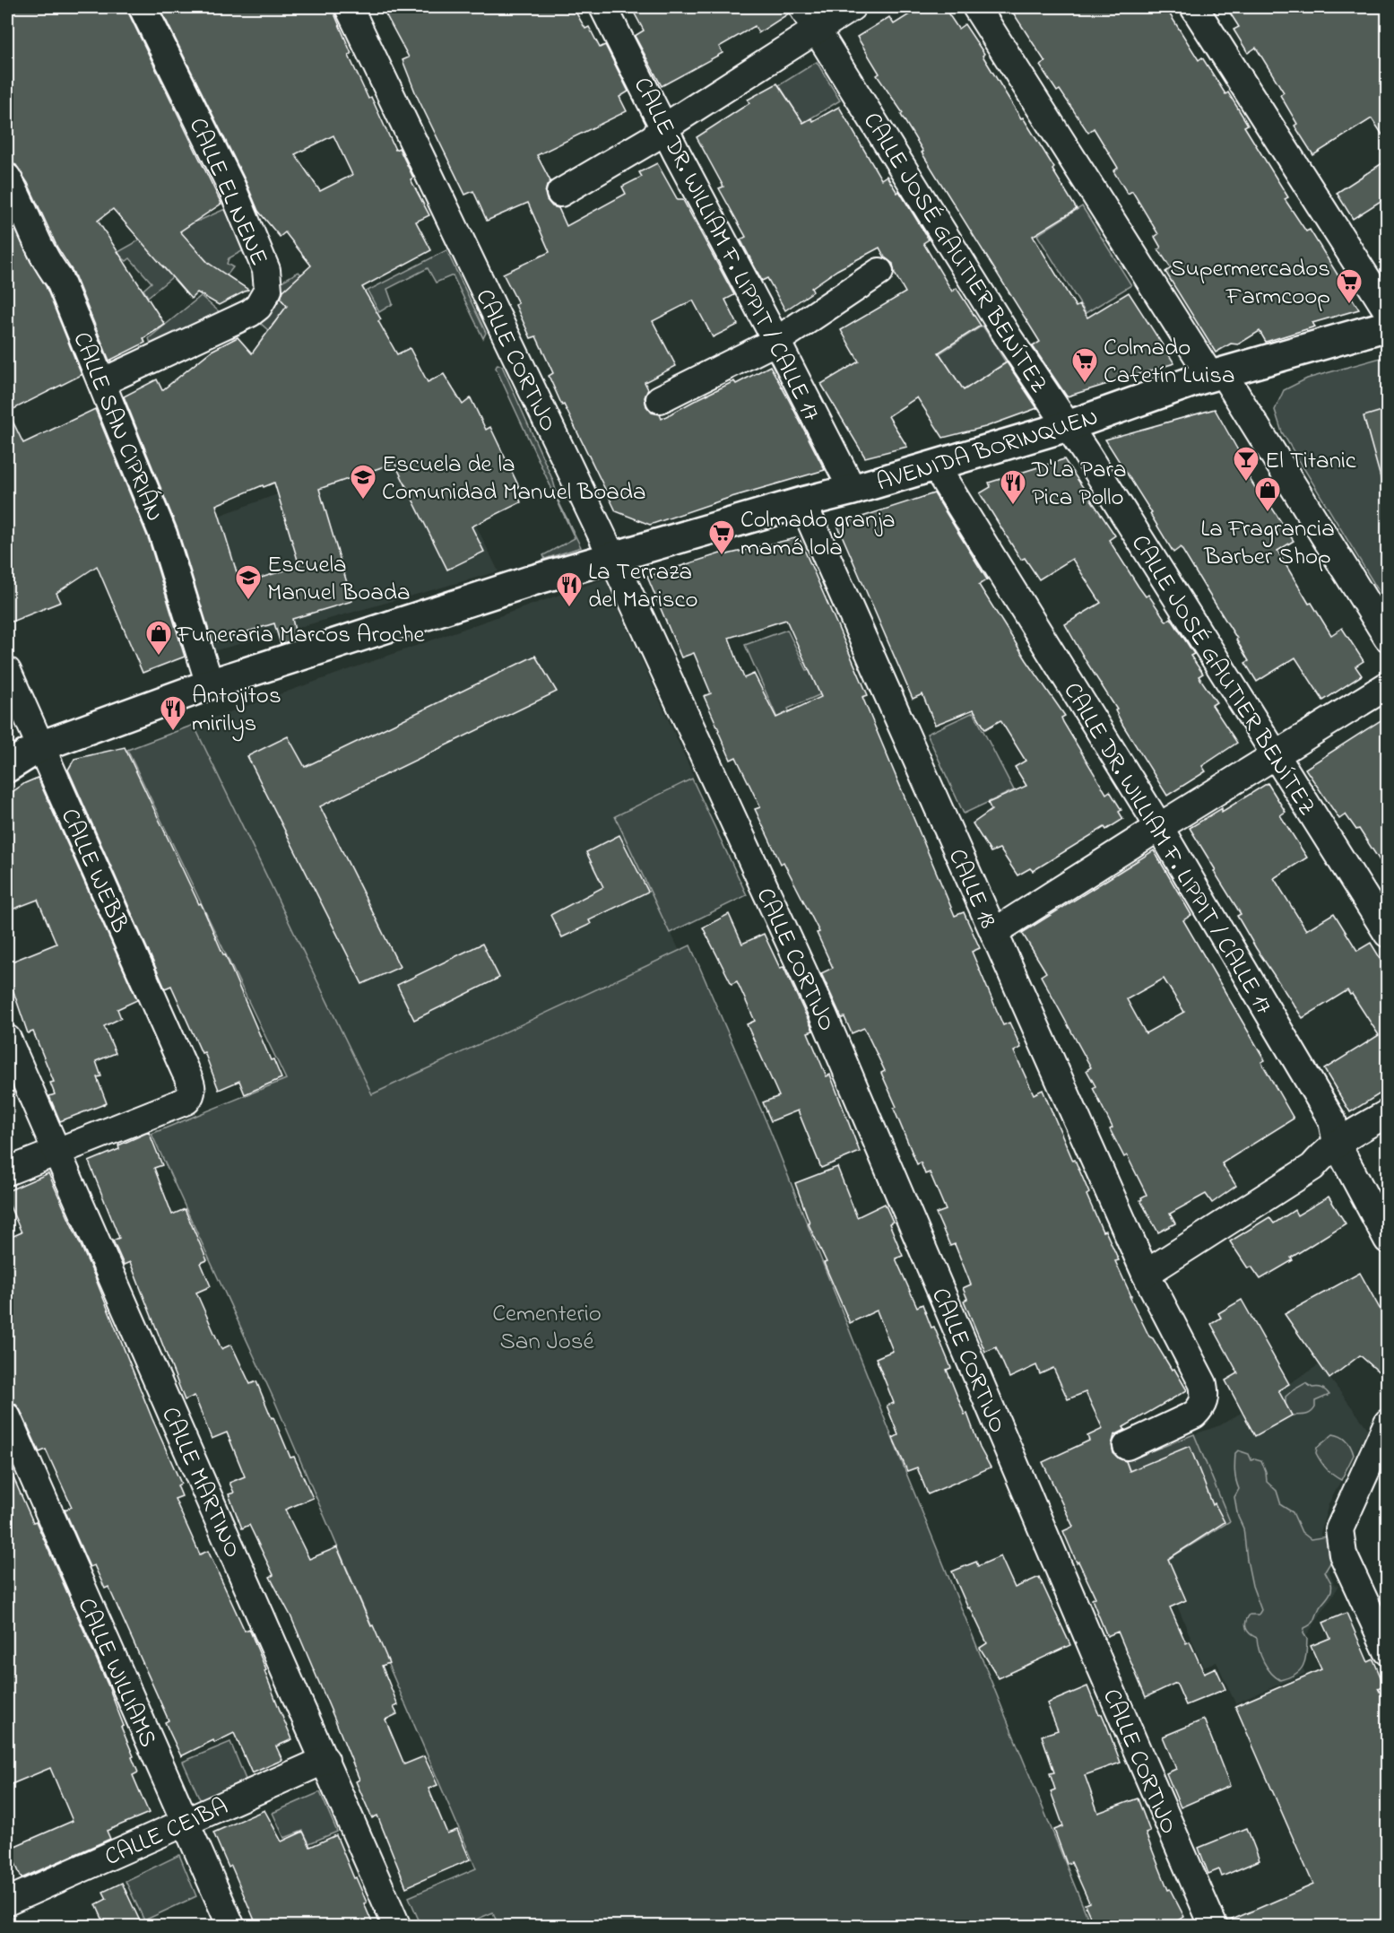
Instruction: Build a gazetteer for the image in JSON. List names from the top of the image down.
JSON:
{
  "streets": {
    "street": [
      "CALLE EL NENE",
      "CALLE DR. WILLIAM F. LIPPIT / CALLE 17",
      "CALLE JOSÉ GAUTIER BENÍTEZ",
      "CALLE CORTIJO",
      "CALLE SAN CIPRIÁN",
      "AVENIDA BORINQUEN",
      "CALLE WEBB",
      "CALLE 18",
      "CALLE MARTINO",
      "CALLE WILLIAMS",
      "CALLE CEIBA"
    ]
  },
  "crossings": [
    ["CALLE EL NENE", "CALLE SAN CIPRIÁN"],
    ["CALLE DR. WILLIAM F. LIPPIT / CALLE 17", "AVENIDA BORINQUEN"],
    ["CALLE JOSÉ GAUTIER BENÍTEZ", "AVENIDA BORINQUEN"],
    ["CALLE CORTIJO", "AVENIDA BORINQUEN"],
    ["CALLE SAN CIPRIÁN", "AVENIDA BORINQUEN"],
    ["AVENIDA BORINQUEN", "CALLE WEBB"],
    ["AVENIDA BORINQUEN", "CALLE 18"],
    ["CALLE WEBB", "CALLE MARTINO"],
    ["CALLE MARTINO", "CALLE CEIBA"],
    ["CALLE WILLIAMS", "CALLE CEIBA"]
  ],
  "parks": ["Cementerio San José"],
  "places": {
    "supermarket": ["Supermercados Farmcoop", "Colmado Cafetín Luisa", "Colmado granja mamá lola"],
    "bar": ["El Titanic"],
    "school or university": ["Escuela de la Comunidad Manuel Boada", "Escuela Manuel Boada"],
    "restaurant": ["D'La Para Pica Pollo", "La Terraza del Marisco", "Antojitos mirilys"],
    "shop": ["La Fragrancia Barber Shop", "Funeraria Marcos Aroche"]
  }
}
